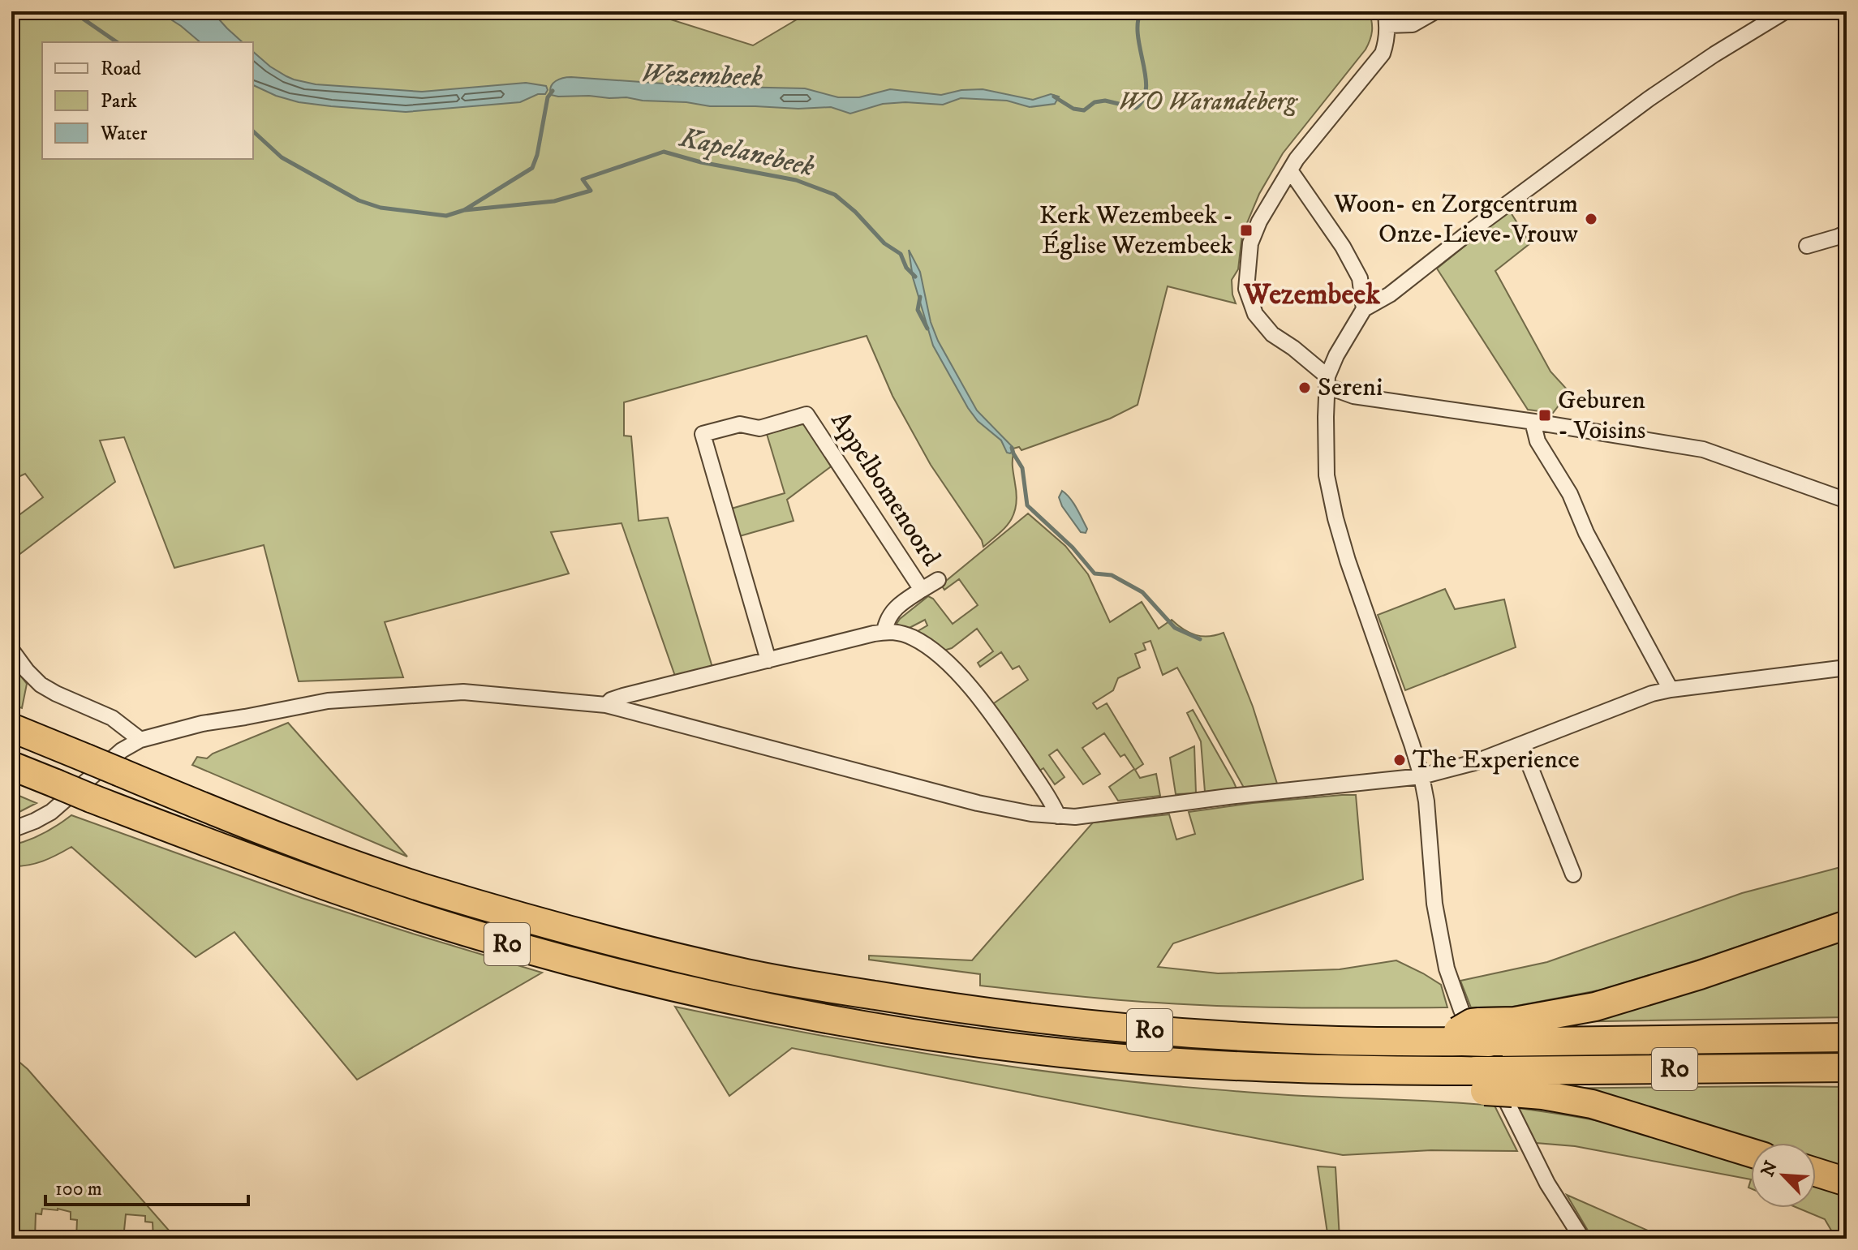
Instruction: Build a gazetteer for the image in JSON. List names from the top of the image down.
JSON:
{
  "streets": {
    "highway": ["R0"],
    "street": ["Appelbomenoord"]
  },
  "districts": ["Wezembeek"],
  "water": ["Wezembeek", "Kapelanebeek"],
  "parks": ["WO Warandeberg"],
  "places": {
    "other": ["Woon- en Zorgcentrum Onze-Lieve-Vrouw", "Sereni", "The Experience"],
    "transit": ["Kerk Wezembeek - Église Wezembeek", "Geburen - Voisins"]
  },
  "legend": ["Road", "Park", "Water"],
  "scale_bar": "100 m",
  "north": "top left"
}
